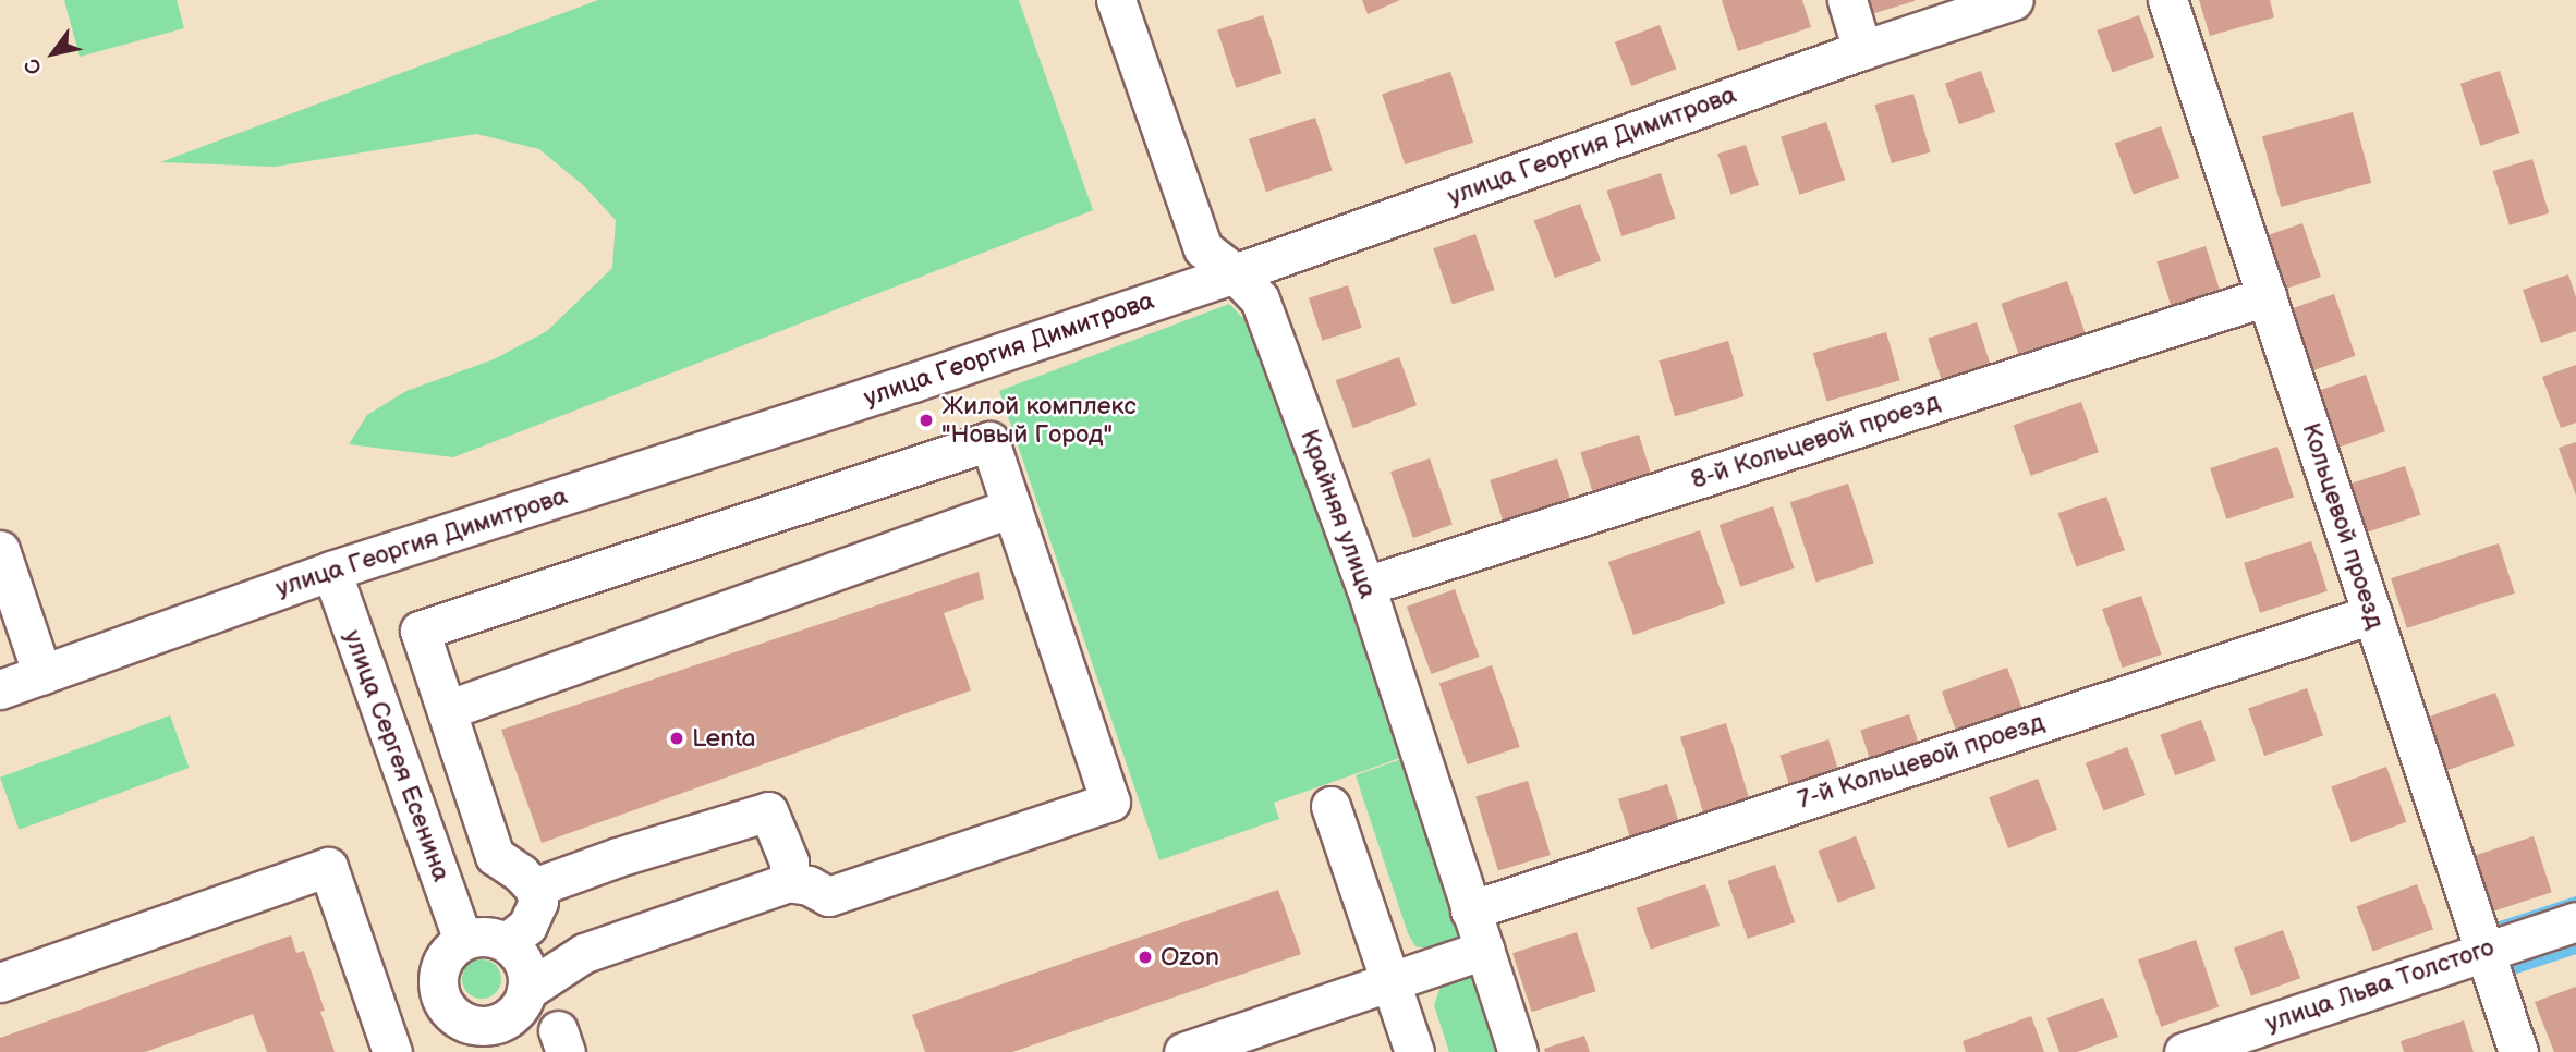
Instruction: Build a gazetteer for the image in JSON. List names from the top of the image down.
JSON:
{
  "streets": {
    "street": [
      "улица Георгия Димитрова",
      "8-й Кольцевой проезд",
      "Крайняя улица",
      "Кольцевой проезд",
      "улица Сергея Есенина",
      "7-й Кольцевой проезд",
      "улица Льва Толстого"
    ]
  },
  "crossings": [
    ["улица Георгия Димитрова", "Крайняя улица"],
    ["улица Георгия Димитрова", "улица Сергея Есенина"],
    ["8-й Кольцевой проезд", "Крайняя улица"],
    ["8-й Кольцевой проезд", "Кольцевой проезд"],
    ["Крайняя улица", "7-й Кольцевой проезд"],
    ["Кольцевой проезд", "7-й Кольцевой проезд"],
    ["Кольцевой проезд", "улица Льва Толстого"]
  ],
  "places": ["Жилой комплекс \"Новый Город\"", "Lenta", "Ozon"],
  "north": "bottom left"
}
